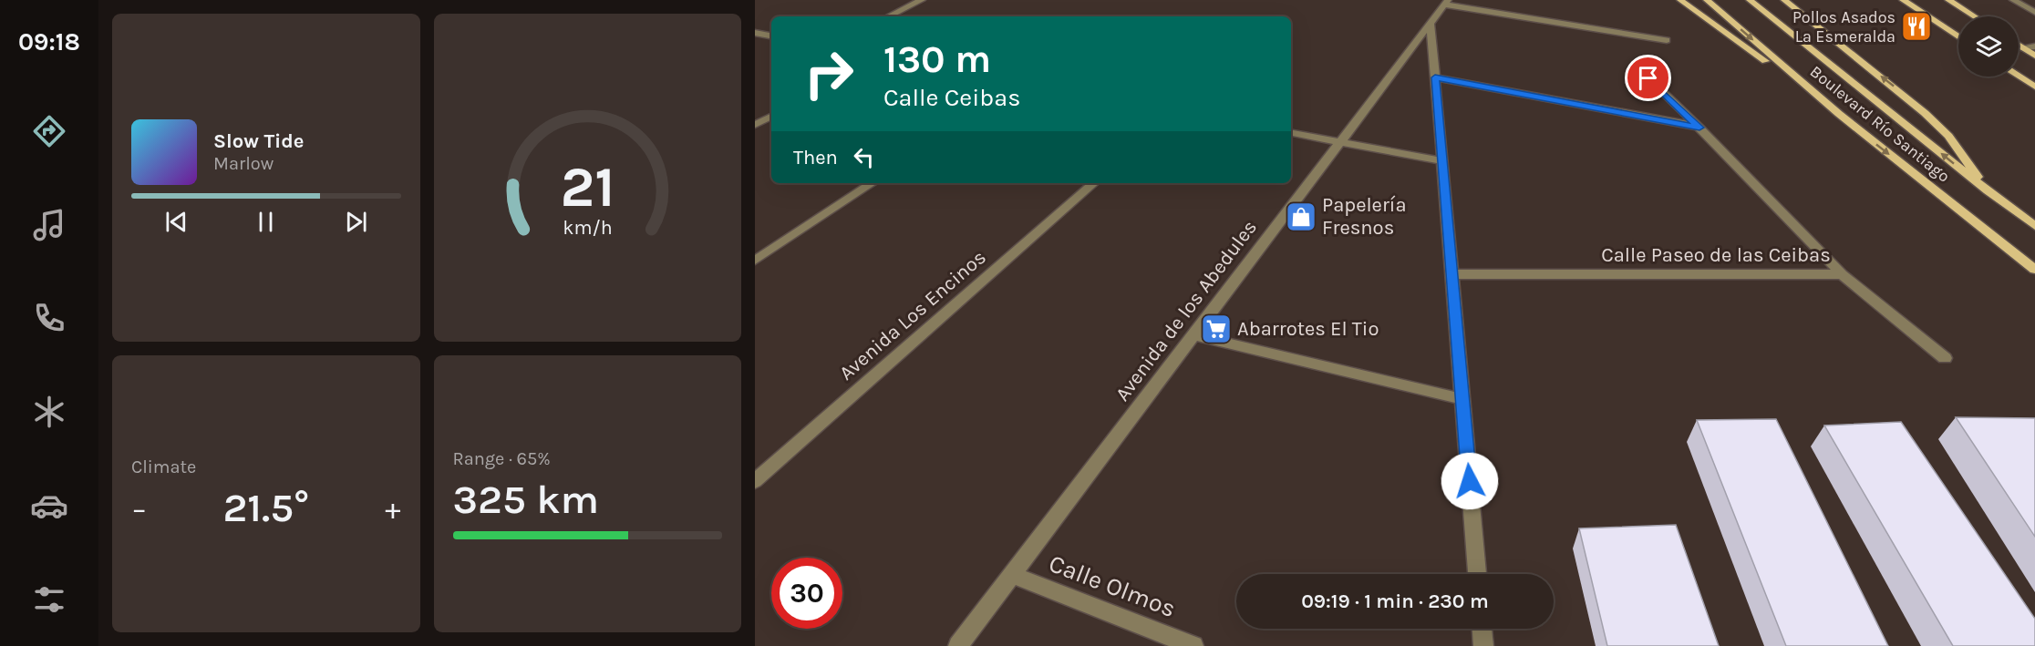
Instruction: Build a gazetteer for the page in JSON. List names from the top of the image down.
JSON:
{
  "streets": {
    "main road": ["Boulevard Río Santiago"],
    "street": [
      "Calle Paseo de las Ceibas",
      "Avenida de los Abedules",
      "Avenida Los Encinos",
      "Calle Olmos"
    ]
  },
  "crossings": [
    ["Avenida de los Abedules", "Calle Olmos"]
  ],
  "places": {
    "restaurant": ["Pollos Asados La Esmeralda"],
    "shop": ["Papelería Fresnos"],
    "supermarket": ["Abarrotes El Tio"]
  },
  "page": {
    "tabs": "09:18",
    "turn": ["130 m", "Calle Ceibas"],
    "song": ["Slow Tide", "Marlow"],
    "then": "Then",
    "tile": [
      "Climate",
      ["Range · 65%", "325 km"]
    ],
    "heat": ["−", "21.5°", "+"],
    "limit": "30",
    "trip": "09:19 · 1 min · 230 m",
    "gauge": ["21", "km/h"]
  }
}
